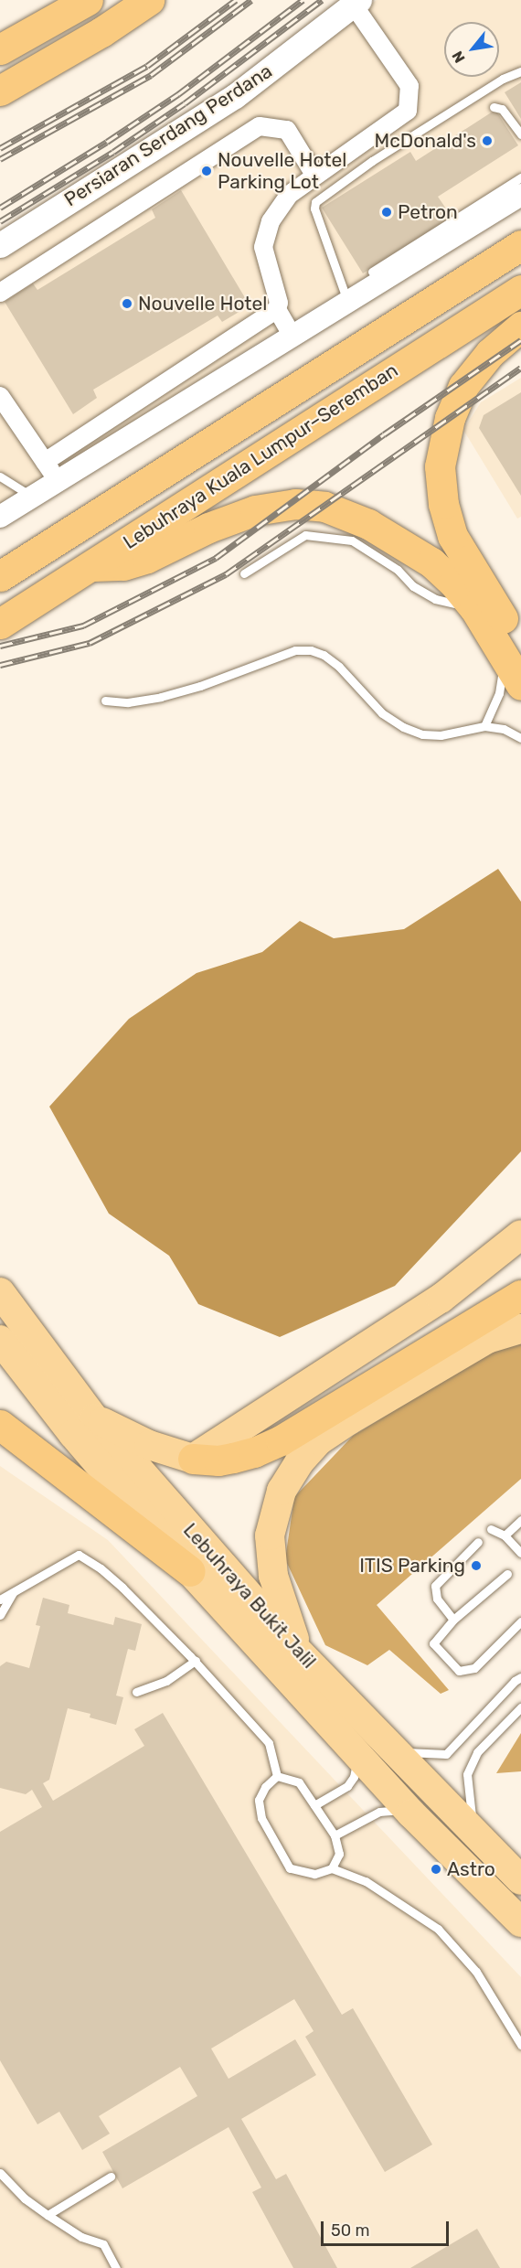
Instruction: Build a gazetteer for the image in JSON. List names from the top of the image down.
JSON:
{
  "streets": {
    "highway": ["Lebuhraya Kuala Lumpur–Seremban", "Lebuhraya Bukit Jalil"],
    "main road": ["Persiaran Serdang Perdana"]
  },
  "places": [
    "McDonald's",
    "Nouvelle Hotel Parking Lot",
    "Petron",
    "Nouvelle Hotel",
    "ITIS Parking",
    "Astro"
  ],
  "scale_bar": "50 m",
  "north": "bottom left"
}
